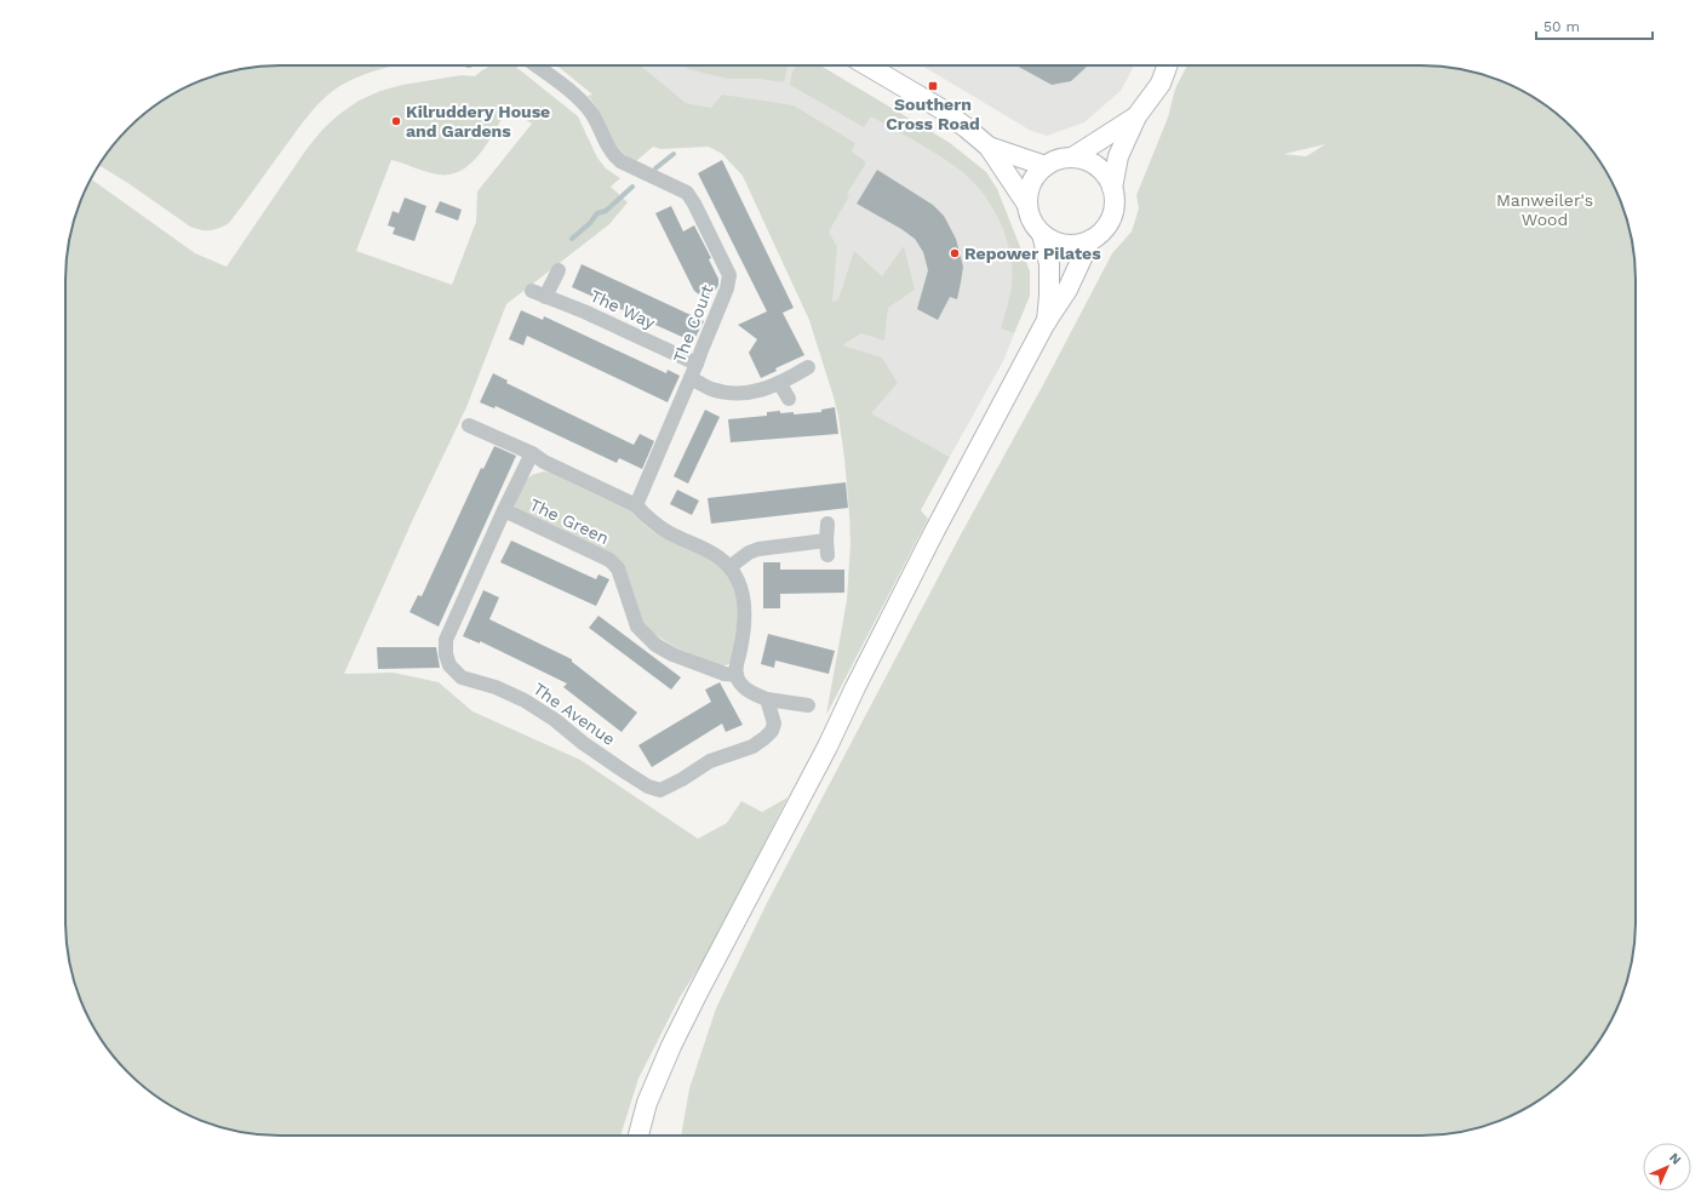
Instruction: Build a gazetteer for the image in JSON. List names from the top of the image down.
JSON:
{
  "streets": {
    "street": [
      "The Way",
      "The Court",
      "The Green",
      "The Avenue"
    ]
  },
  "crossings": [
    ["The Way", "The Court"],
    ["The Green", "The Avenue"]
  ],
  "parks": ["Manweiler's Wood"],
  "places": {
    "transit": ["Southern Cross Road"],
    "other": ["Kilruddery House and Gardens", "Repower Pilates"]
  },
  "scale_bar": "50 m",
  "north": "top right"
}
